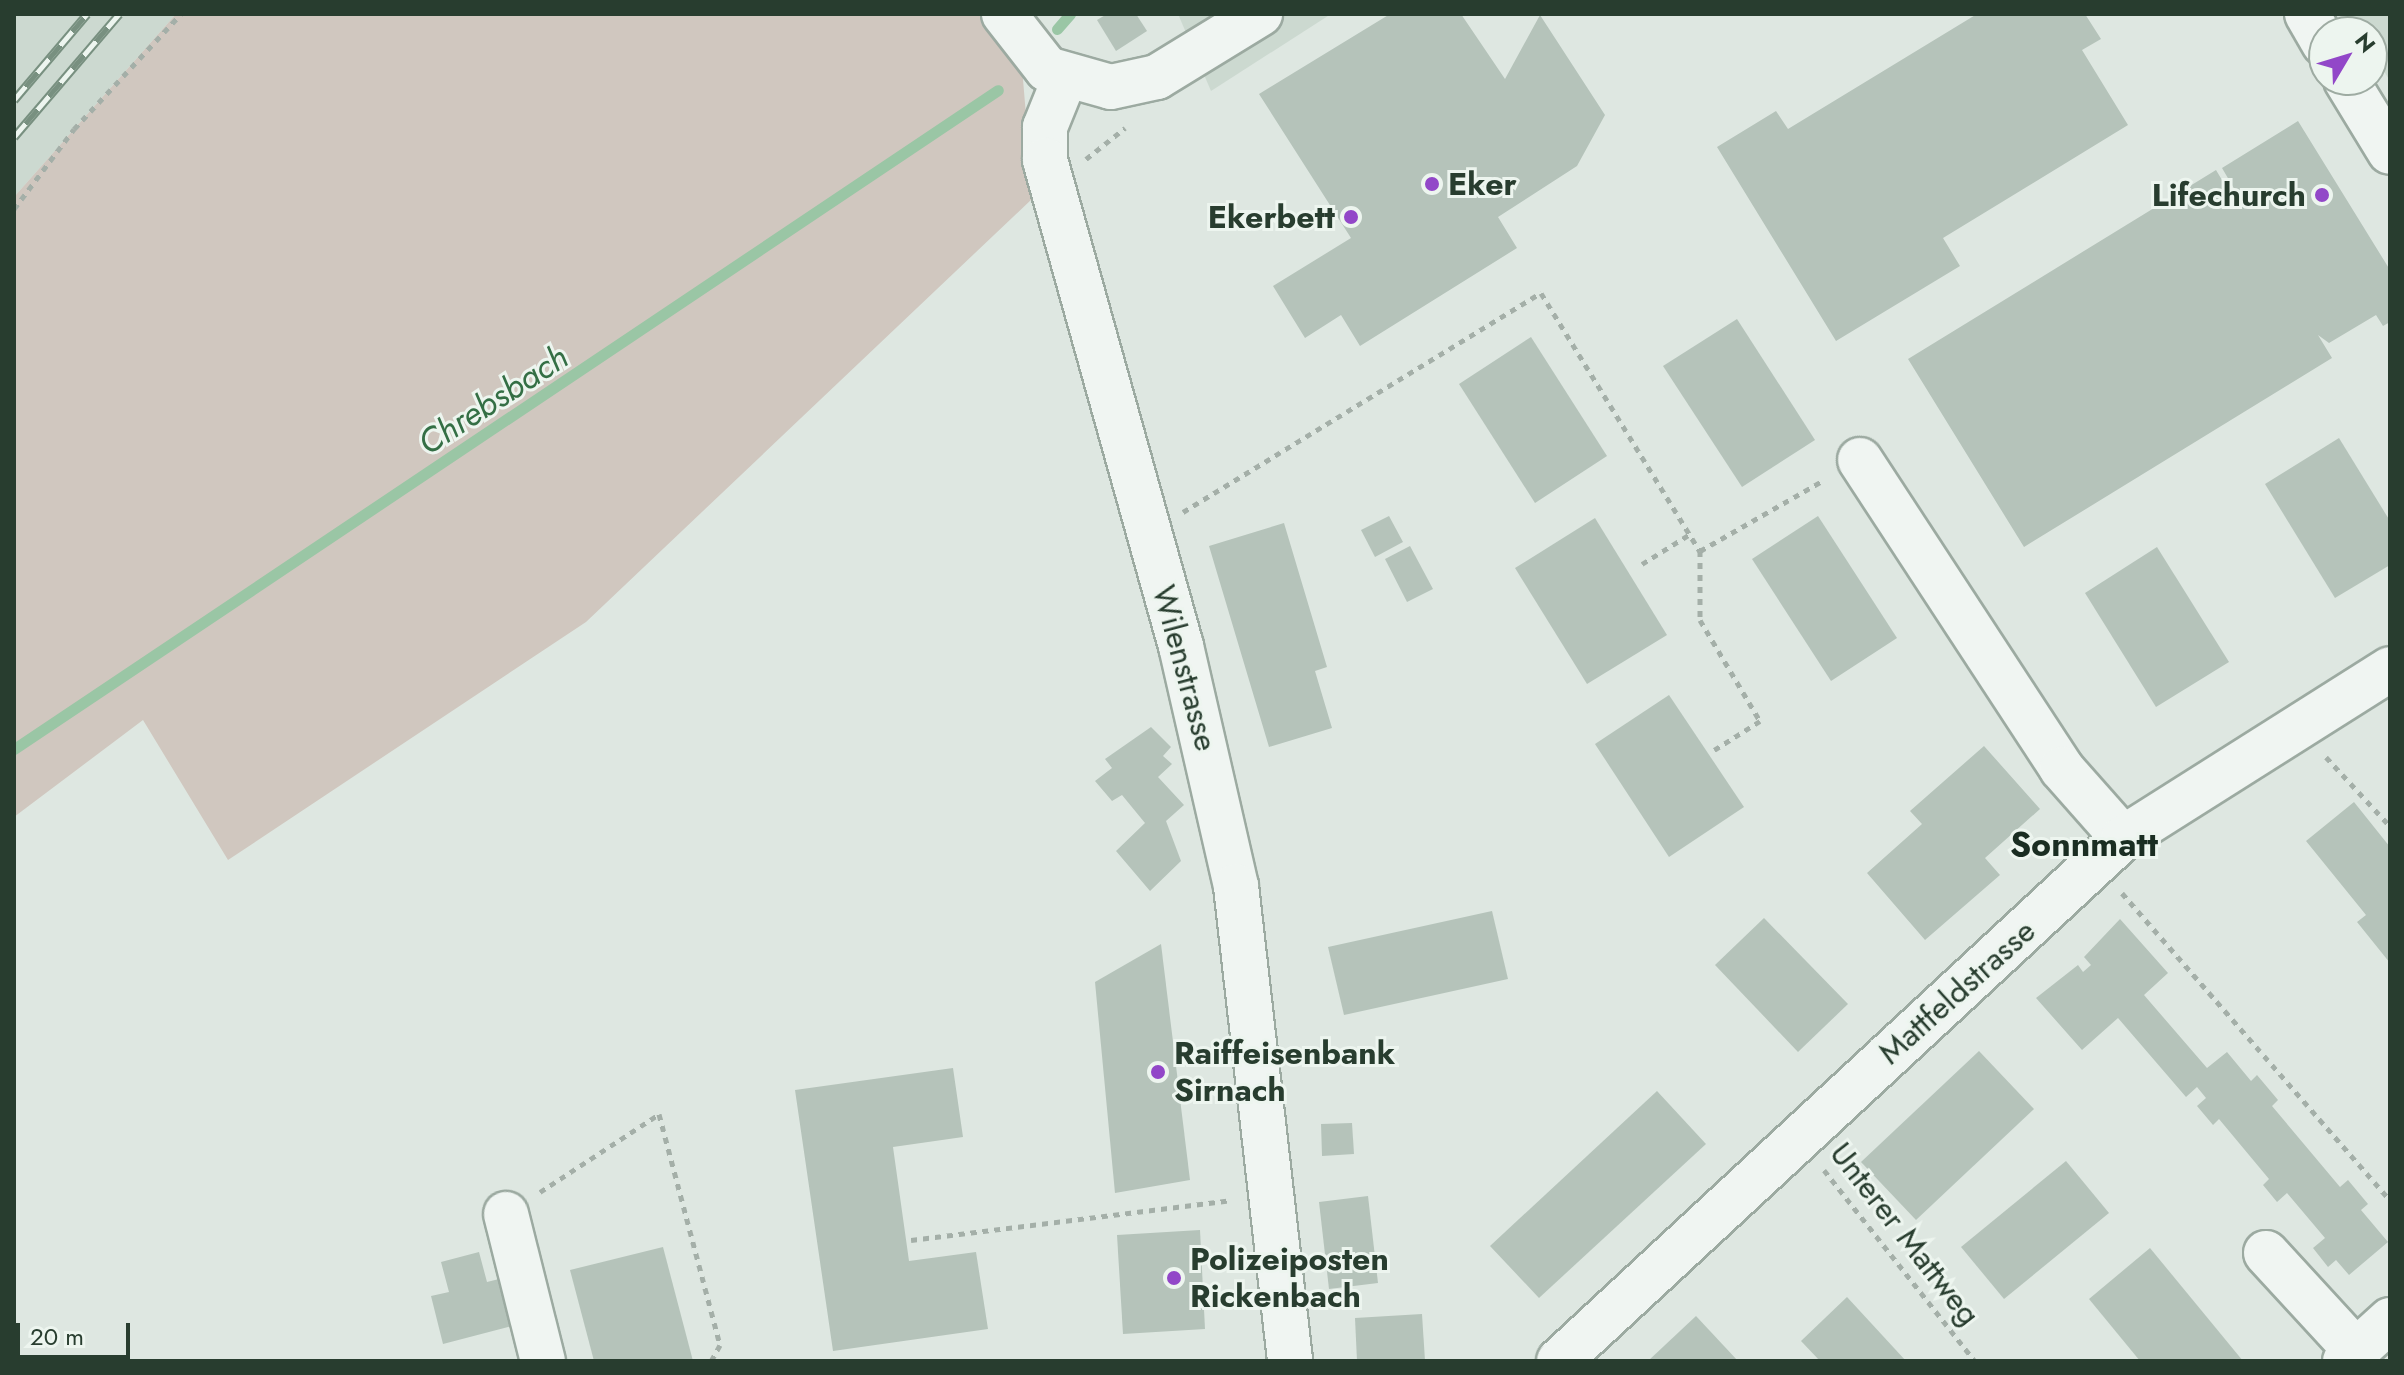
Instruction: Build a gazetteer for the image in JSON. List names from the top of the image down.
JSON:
{
  "streets": {
    "street": ["Wilenstrasse", "Mattfeldstrasse"],
    "path": ["Unterer Mattweg"]
  },
  "crossings": [
    ["Mattfeldstrasse", "Unterer Mattweg"]
  ],
  "districts": ["Sonnmatt"],
  "water": ["Chrebsbach"],
  "places": [
    "Eker",
    "Lifechurch",
    "Ekerbett",
    "Raiffeisenbank Sirnach",
    "Polizeiposten Rickenbach"
  ],
  "scale_bar": "20 m",
  "north": "top right"
}
